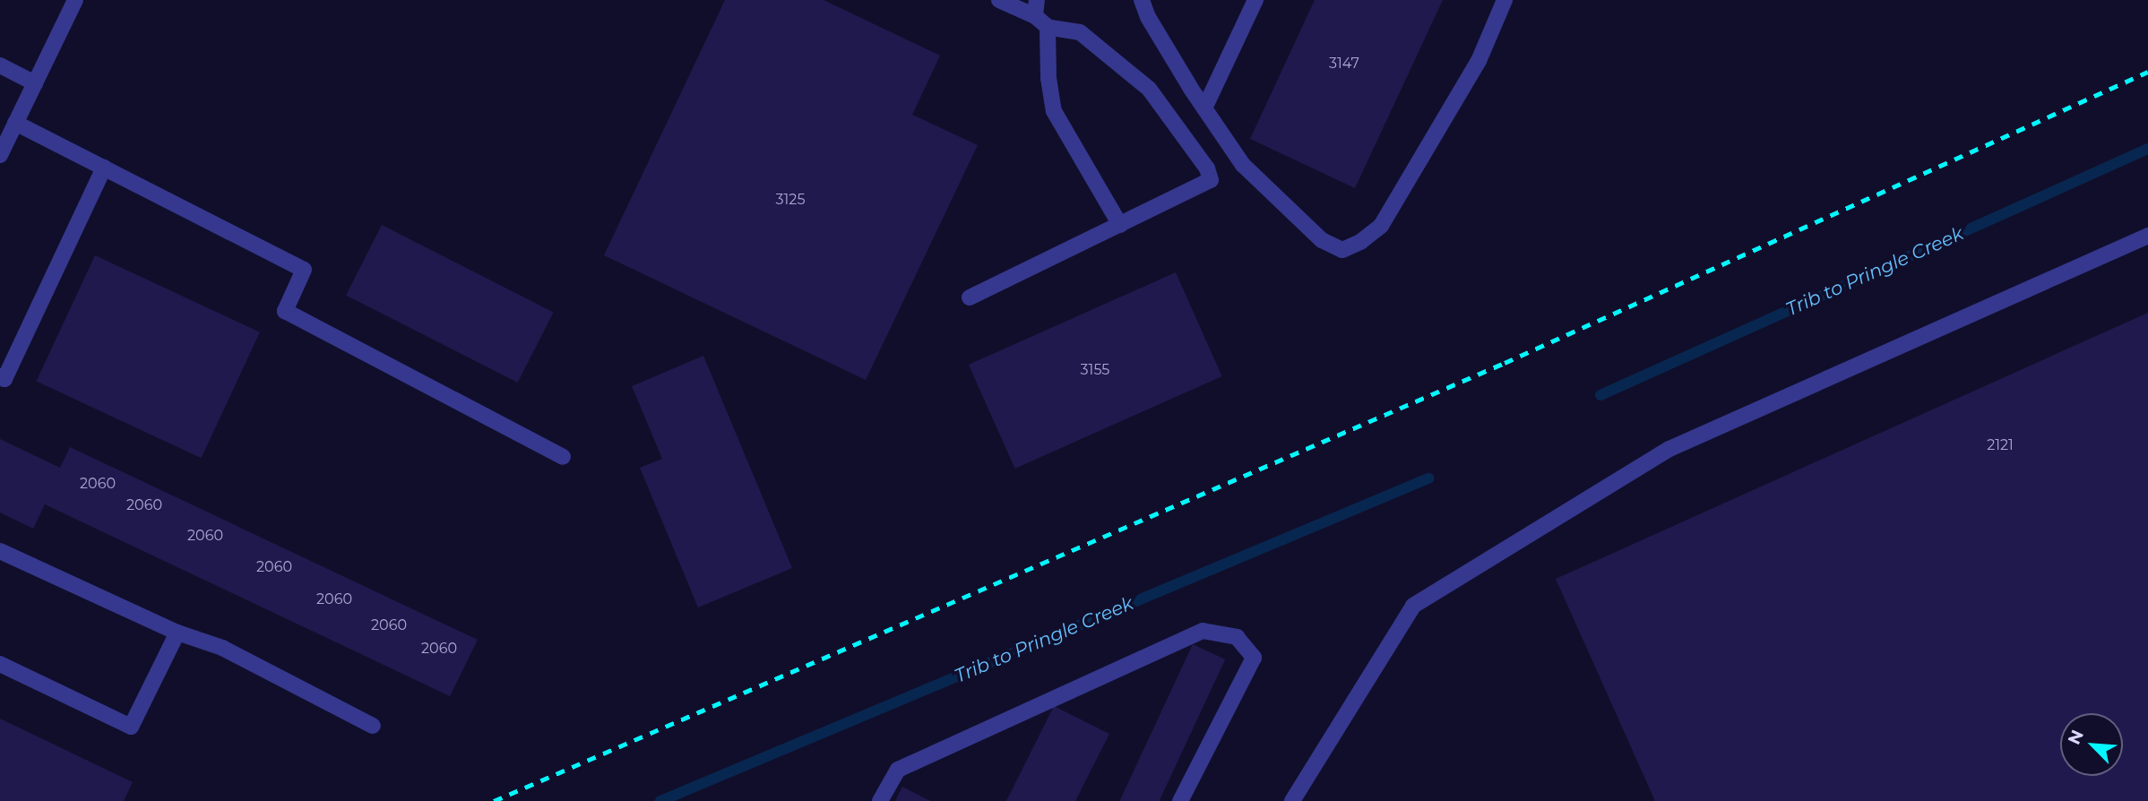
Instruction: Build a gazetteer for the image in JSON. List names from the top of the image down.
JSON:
{
  "water": ["Trib to Pringle Creek"],
  "house_numbers": [
    "3147",
    "3125",
    "3155",
    "2121",
    "2060",
    "2060",
    "2060",
    "2060",
    "2060",
    "2060",
    "2060"
  ],
  "north": "top left"
}
